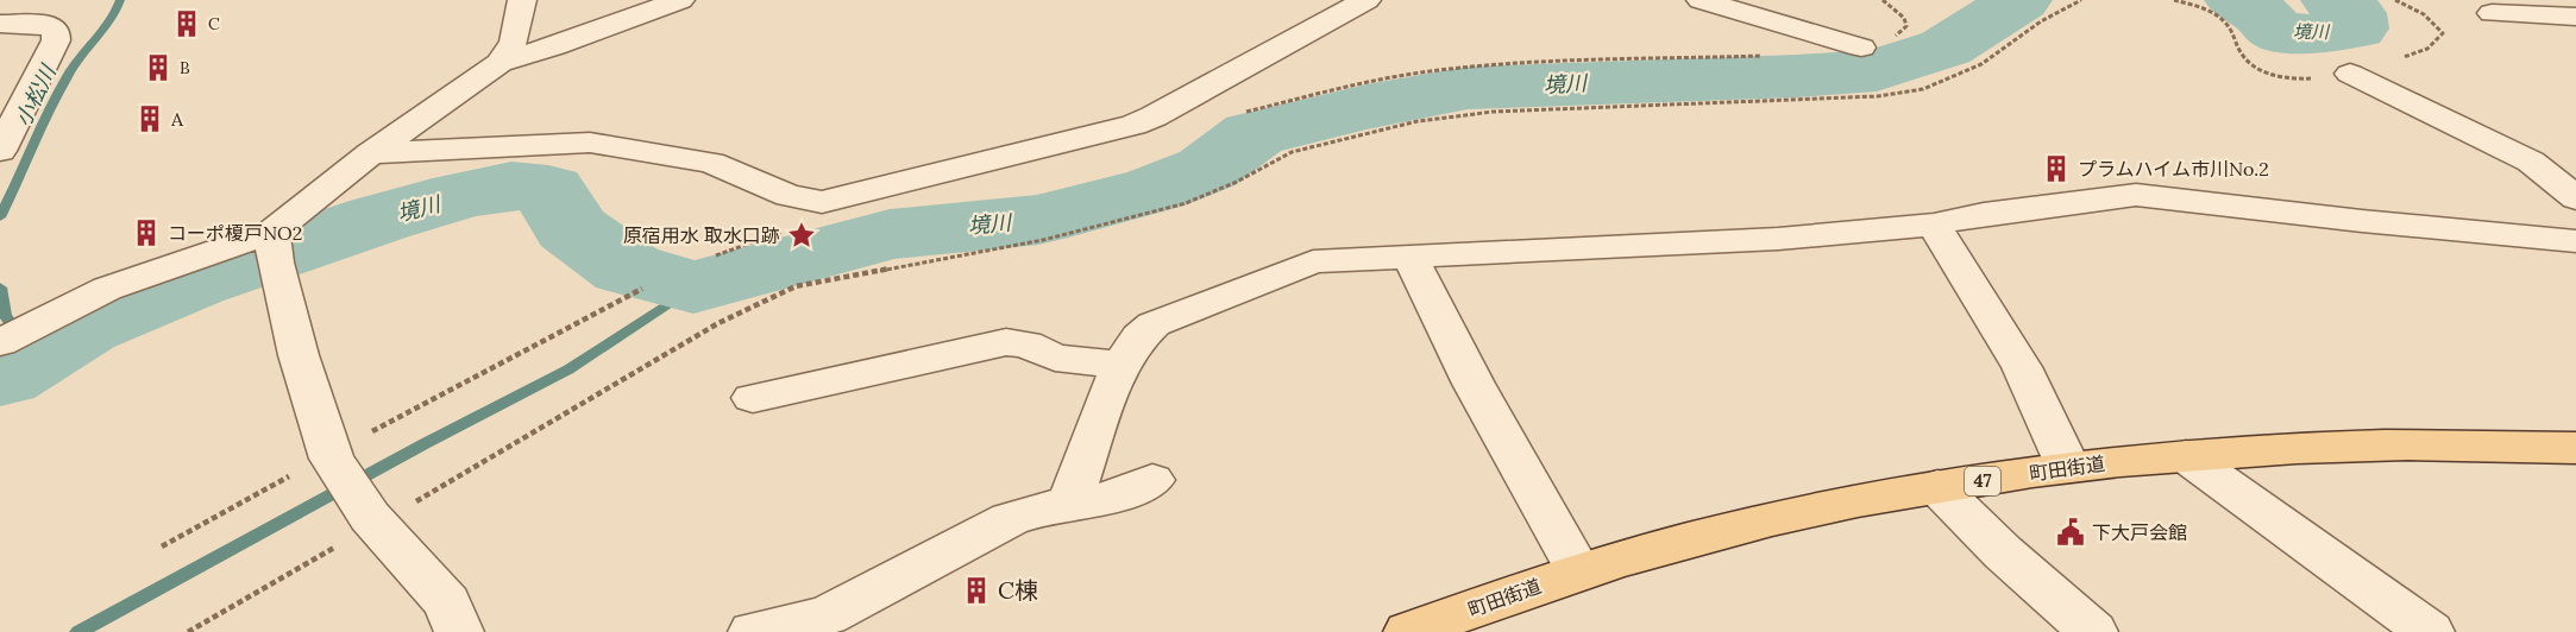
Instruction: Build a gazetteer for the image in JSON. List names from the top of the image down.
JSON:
{
  "streets": {
    "main road": ["町田街道", "47"]
  },
  "water": ["境川", "小松川"],
  "places": {
    "building": [
      "C",
      "B",
      "A",
      "プラムハイム市川No.2",
      "コーポ榎戸NO2",
      "C棟"
    ],
    "place": ["原宿用水 取水口跡"],
    "public building": ["下大戸会館"]
  }
}
